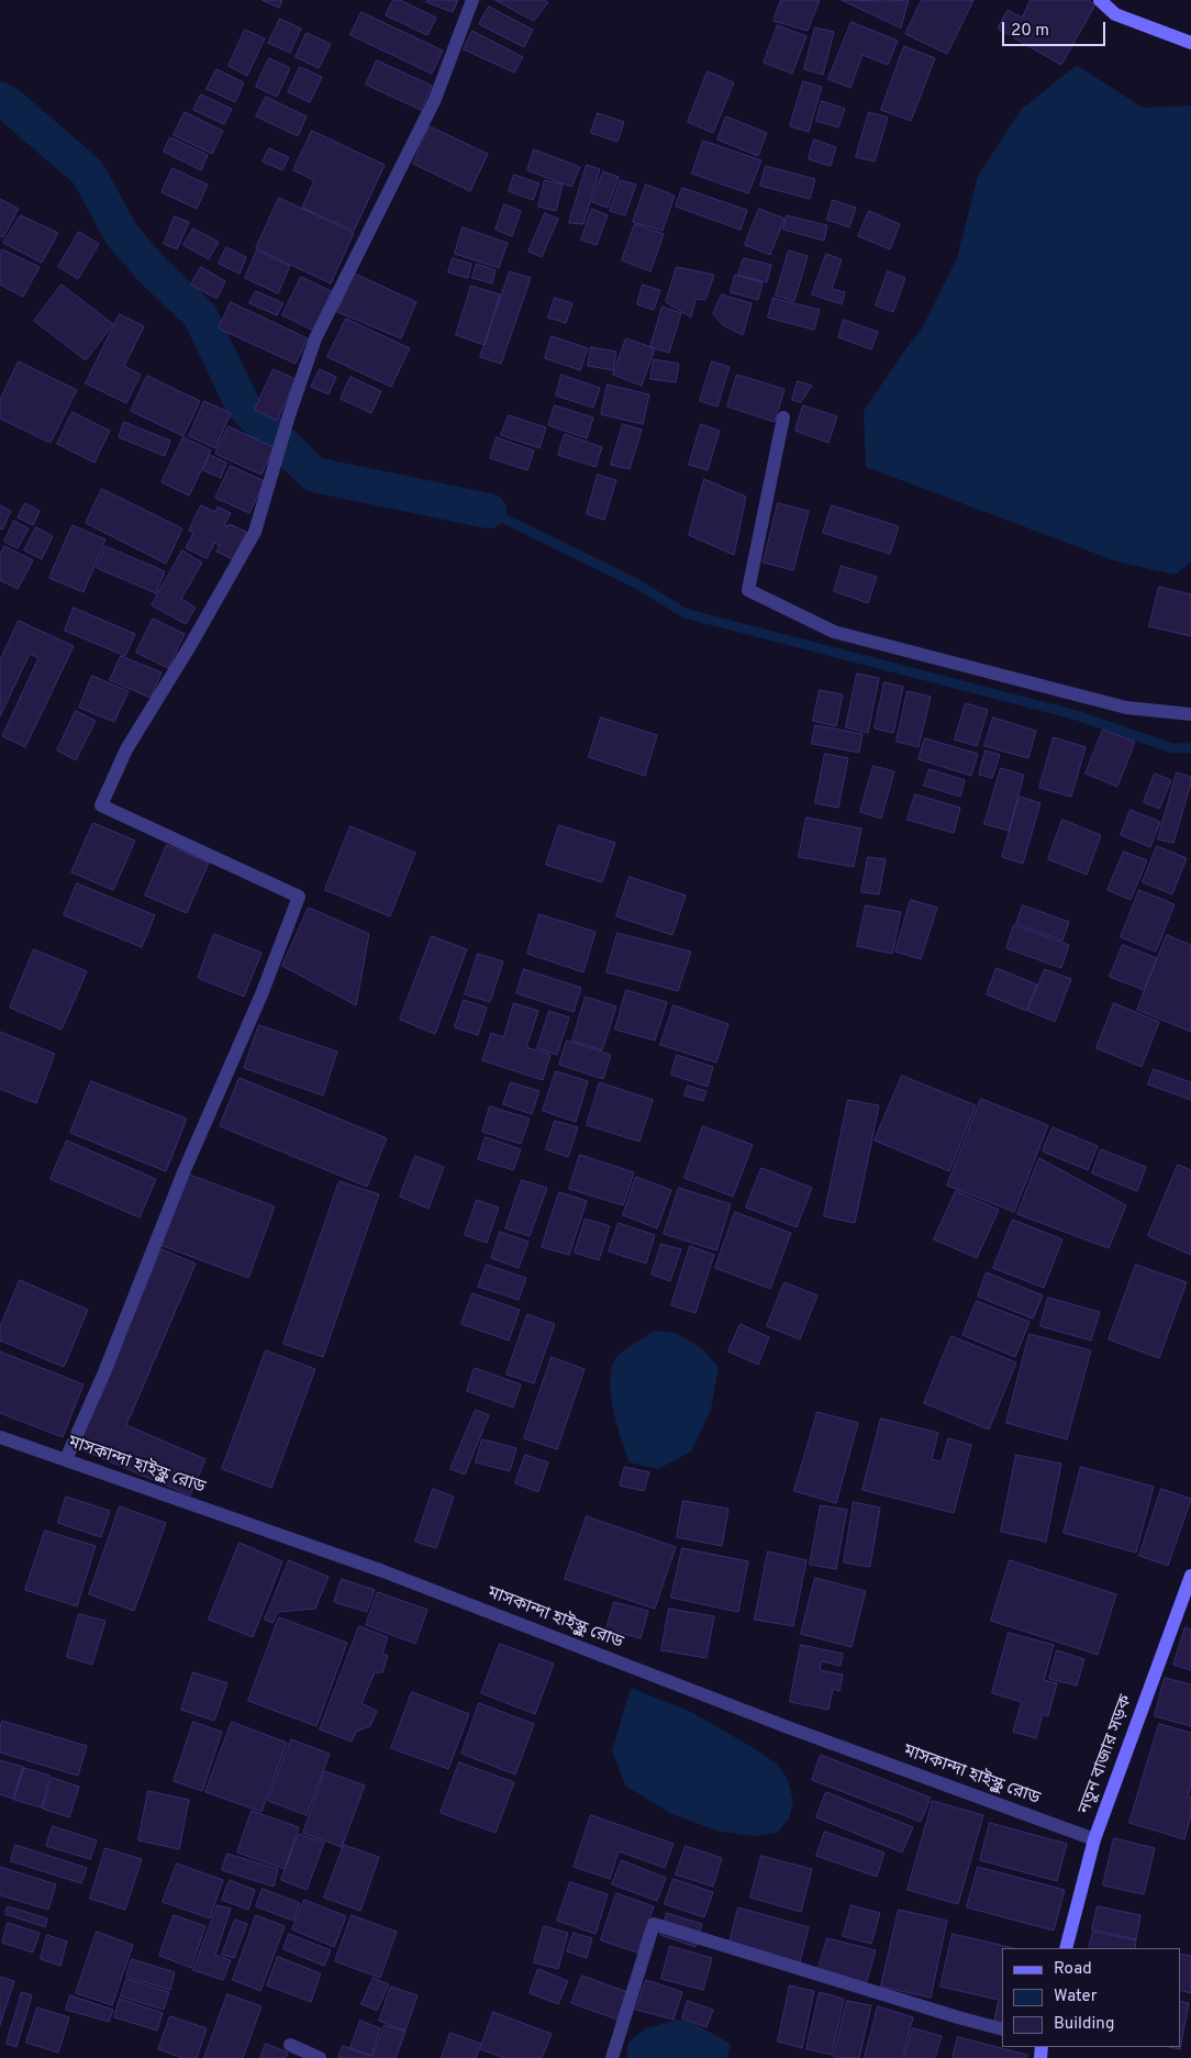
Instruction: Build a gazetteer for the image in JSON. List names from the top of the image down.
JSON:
{
  "streets": {
    "street": ["মাসকান্দা হাইস্কুল রোড", "নতুন বাজার সড়ক"]
  },
  "crossings": [
    ["মাসকান্দা হাইস্কুল রোড", "নতুন বাজার সড়ক"]
  ],
  "legend": ["Road", "Water", "Building"],
  "scale_bar": "20 m"
}
